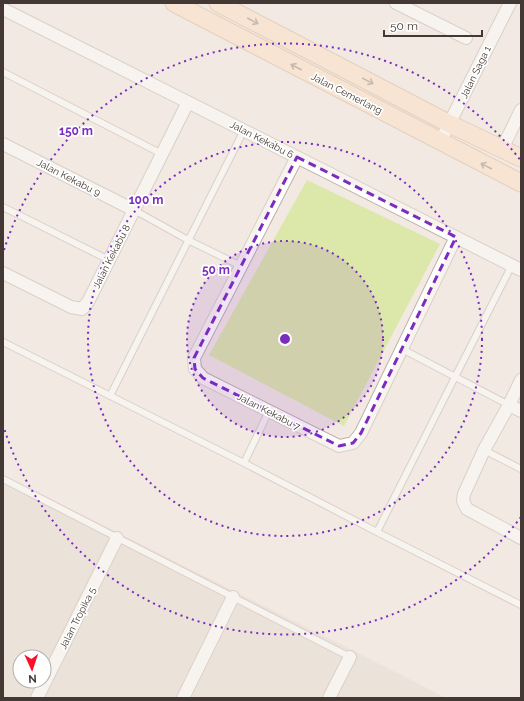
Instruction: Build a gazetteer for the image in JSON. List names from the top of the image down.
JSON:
{
  "streets": {
    "main road": ["Jalan Cemerlang"],
    "street": [
      "Jalan Saga 1",
      "Jalan Kekabu 6",
      "Jalan Kekabu 9",
      "Jalan Kekabu 8",
      "Jalan Kekabu 7",
      "Jalan Tropika 5"
    ]
  },
  "crossings": [
    ["Jalan Saga 1", "Jalan Cemerlang"],
    ["Jalan Kekabu 6", "Jalan Kekabu 8"],
    ["Jalan Kekabu 6", "Jalan Kekabu 7"],
    ["Jalan Kekabu 9", "Jalan Kekabu 8"]
  ],
  "scale_bar": "50 m",
  "north": "bottom",
  "rings": ["150 m", "100 m", "50 m"]
}
